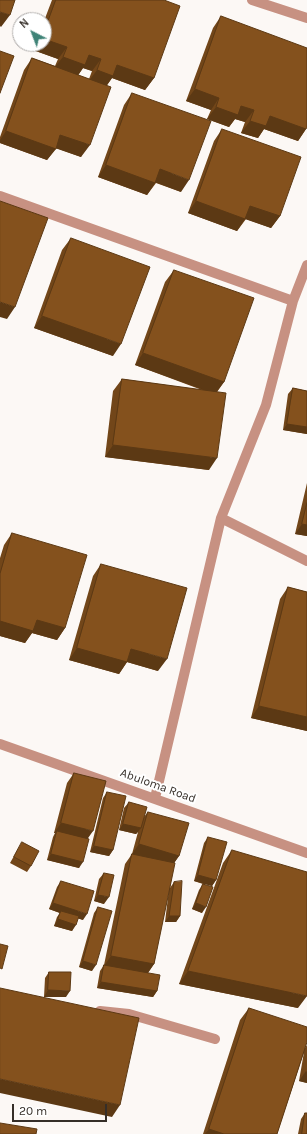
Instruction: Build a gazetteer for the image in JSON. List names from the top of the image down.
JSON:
{
  "streets": {
    "street": ["Abuloma Road"]
  },
  "scale_bar": "20 m",
  "north": "top left"
}
